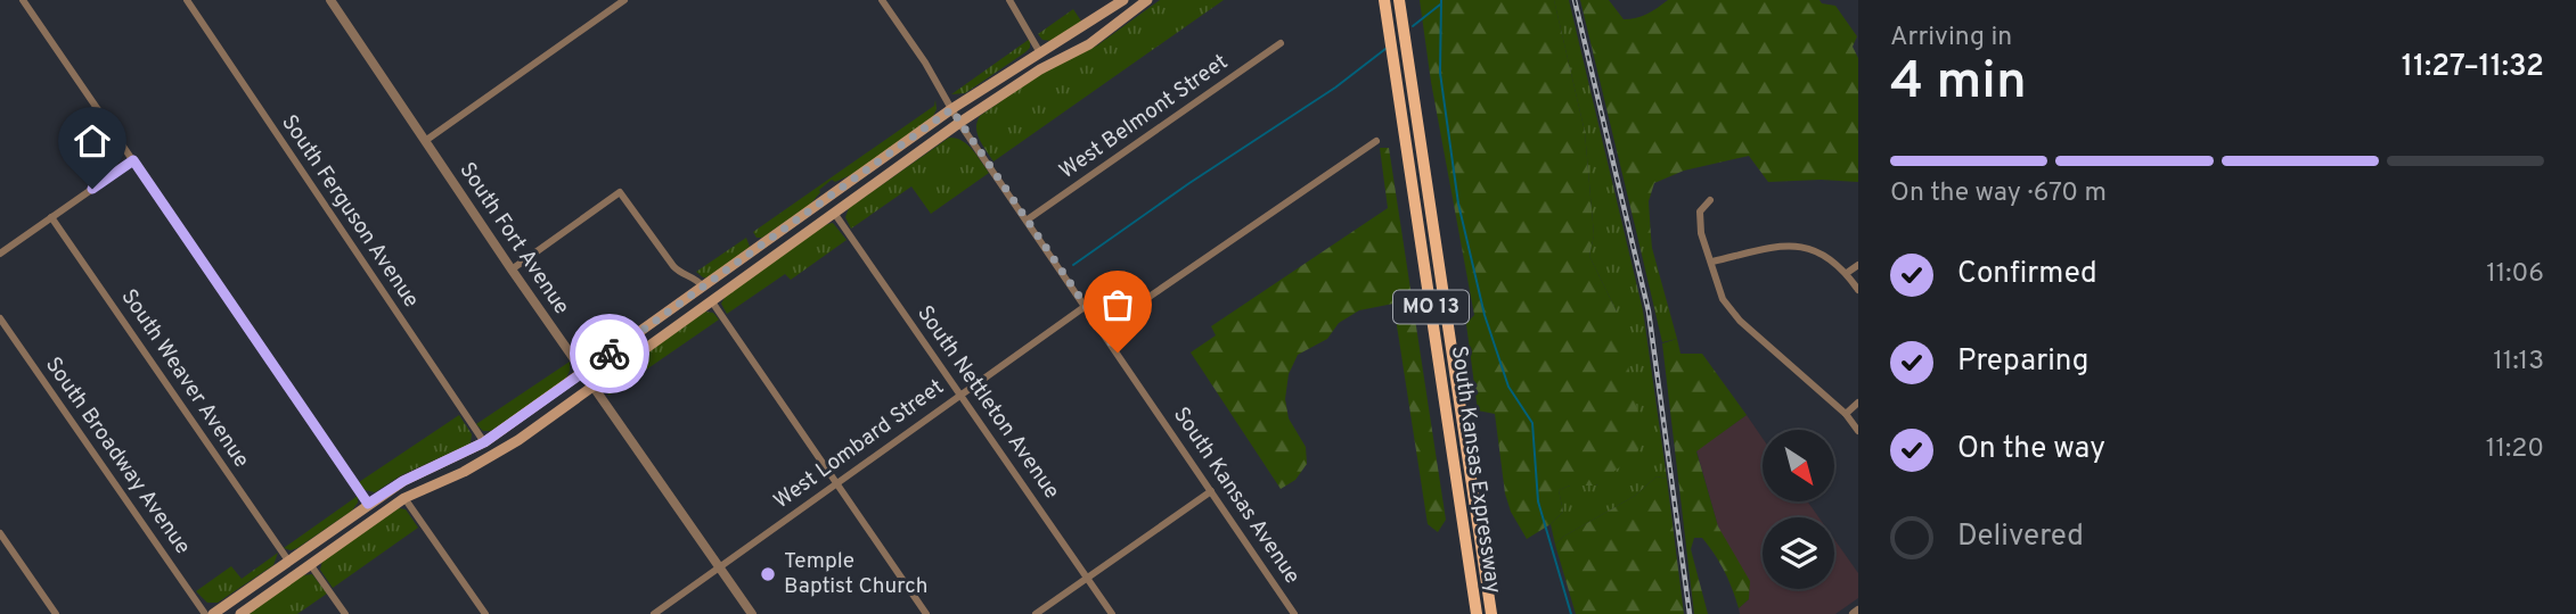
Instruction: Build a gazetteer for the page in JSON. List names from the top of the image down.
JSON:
{
  "streets": {
    "main road": ["MO 13", "South Kansas Expressway"],
    "street": [
      "West Belmont Street",
      "South Ferguson Avenue",
      "South Fort Avenue",
      "South Weaver Avenue",
      "South Nettleton Avenue",
      "West Lombard Street",
      "South Broadway Avenue",
      "South Kansas Avenue"
    ]
  },
  "crossings": [
    ["West Belmont Street", "South Kansas Avenue"],
    ["South Fort Avenue", "West Lombard Street"],
    ["South Nettleton Avenue", "West Lombard Street"],
    ["West Lombard Street", "South Kansas Avenue"]
  ],
  "places": ["Temple Baptist Church"],
  "north": "bottom right",
  "page": {
    "heading": ["4 min", "Arriving in", "11:27–11:32"],
    "bar": "On the way · 670 m",
    "list": [
      ["Confirmed", "11:06"],
      ["Preparing", "11:13"],
      ["On the way", "11:20"],
      "Delivered"
    ]
  }
}
